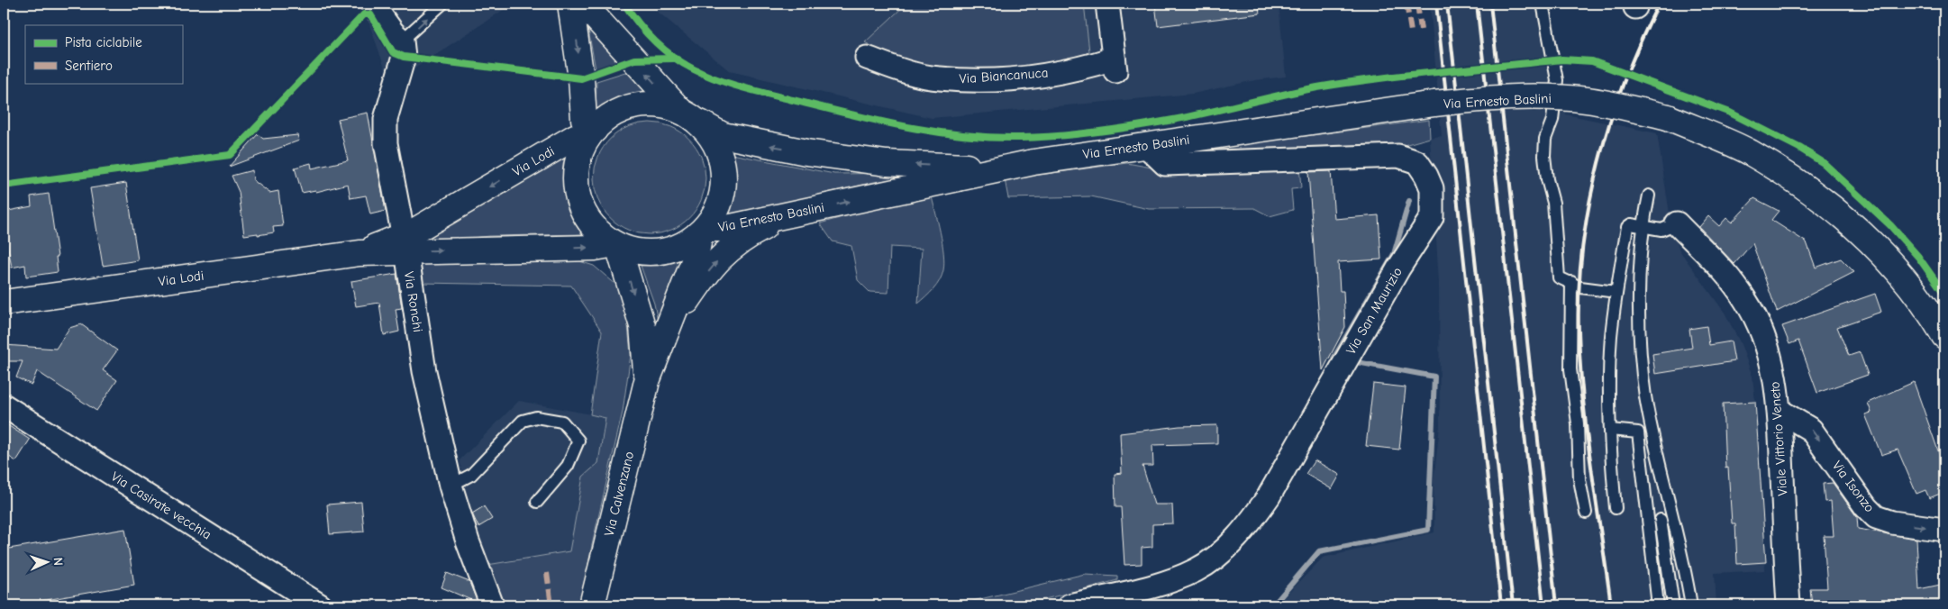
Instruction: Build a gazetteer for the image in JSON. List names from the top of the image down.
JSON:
{
  "streets": {
    "main road": ["Via Ernesto Baslini", "Via Lodi", "Via Calvenzano"],
    "street": [
      "Via Biancanuca",
      "Via Ronchi",
      "Via San Maurizio",
      "Viale Vittorio Veneto",
      "Via Isonzo",
      "Via Casirate vecchia"
    ]
  },
  "crossings": [
    ["Via Ernesto Baslini", "Via Lodi"],
    ["Via Ernesto Baslini", "Via San Maurizio"],
    ["Via Ernesto Baslini", "Via Calvenzano"],
    ["Via Lodi", "Via Ronchi"],
    ["Via Lodi", "Via Calvenzano"],
    ["Viale Vittorio Veneto", "Via Isonzo"]
  ],
  "one_way": ["Via Isonzo"],
  "legend": ["Pista ciclabile", "Sentiero"],
  "north": "right"
}
